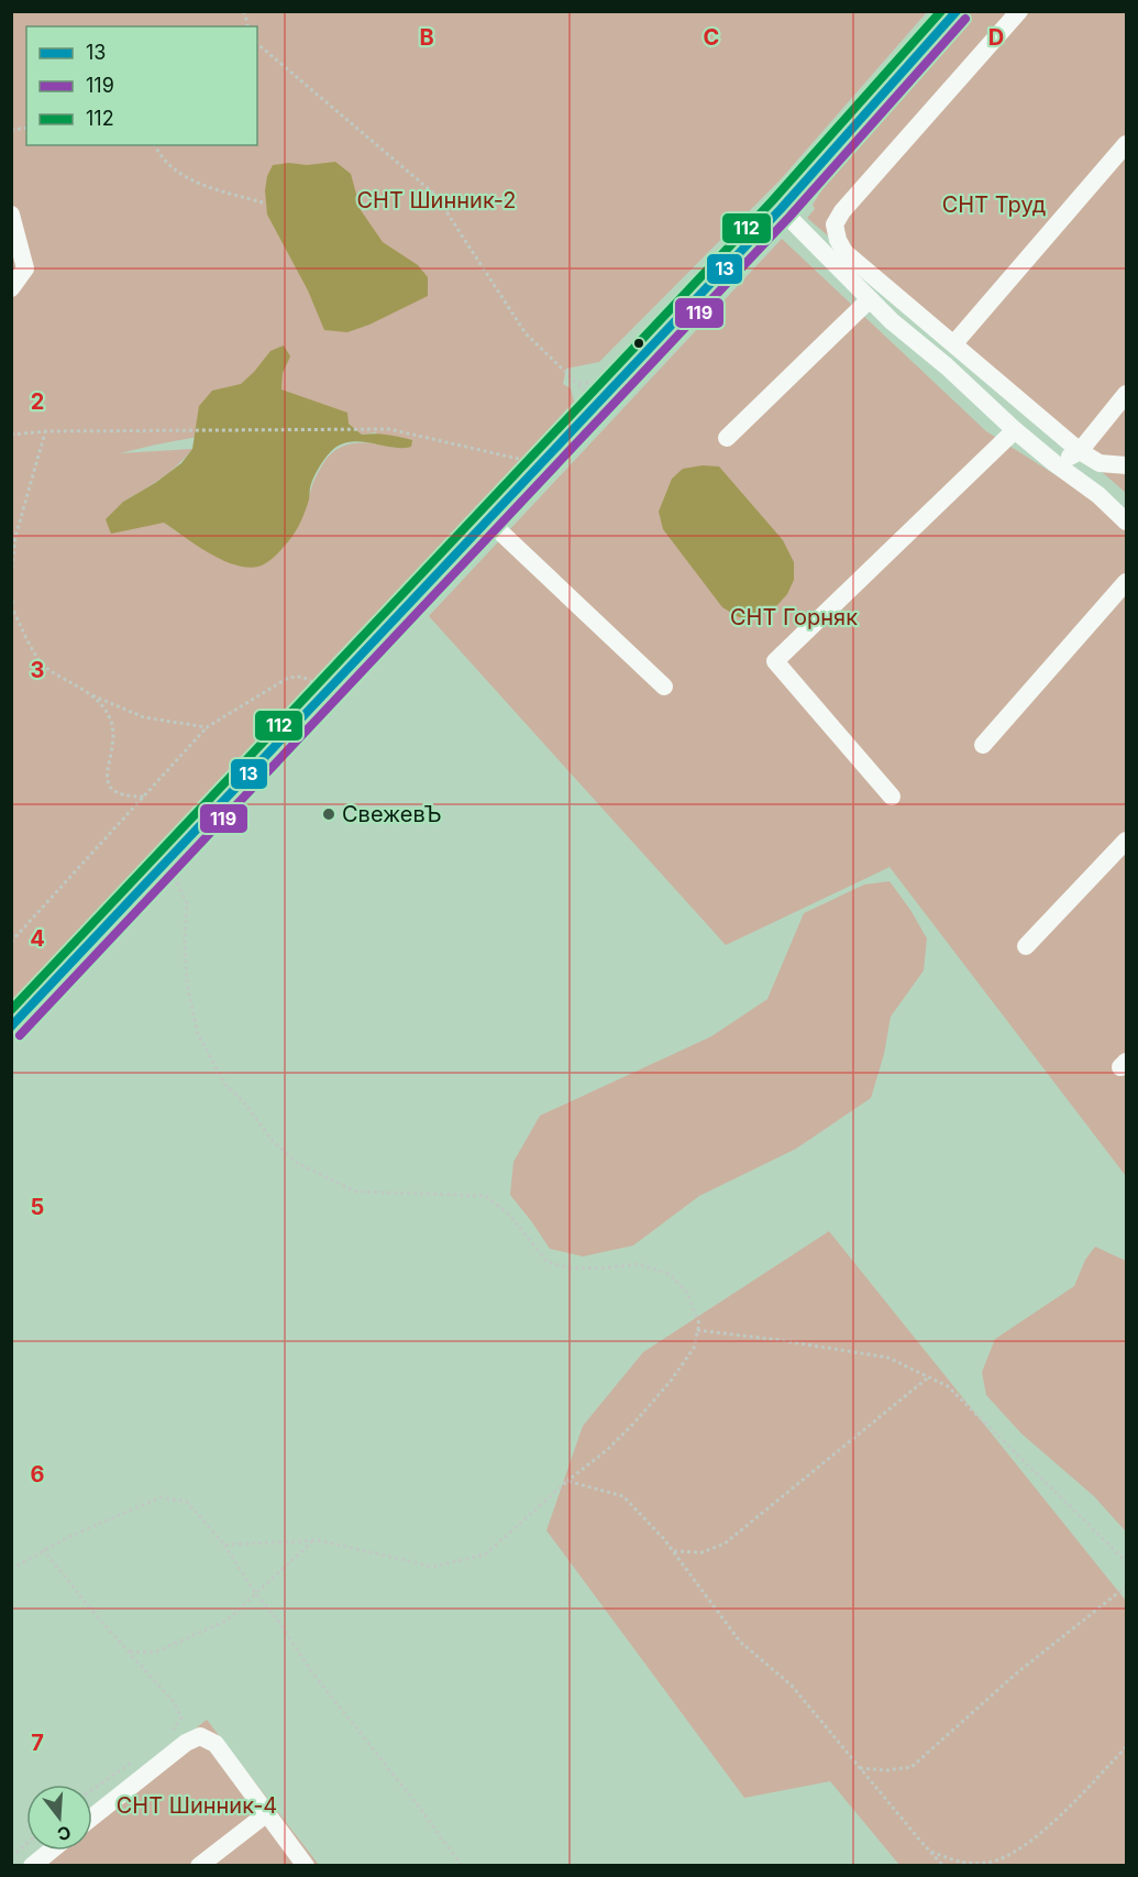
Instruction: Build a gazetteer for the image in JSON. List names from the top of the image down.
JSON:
{
  "parks": [
    "СНТ Шинник-2",
    "СНТ Труд",
    "СНТ Горняк",
    "СНТ Шинник-4"
  ],
  "places": ["СвежевЪ"],
  "lines": ["transit line 13", "transit line 112", "transit line 119"],
  "legend": ["13", "119", "112"],
  "north": "bottom",
  "grid": {
    "columns": ["B", "C", "D"],
    "rows": [
      "2",
      "3",
      "4",
      "5",
      "6",
      "7"
    ]
  }
}
